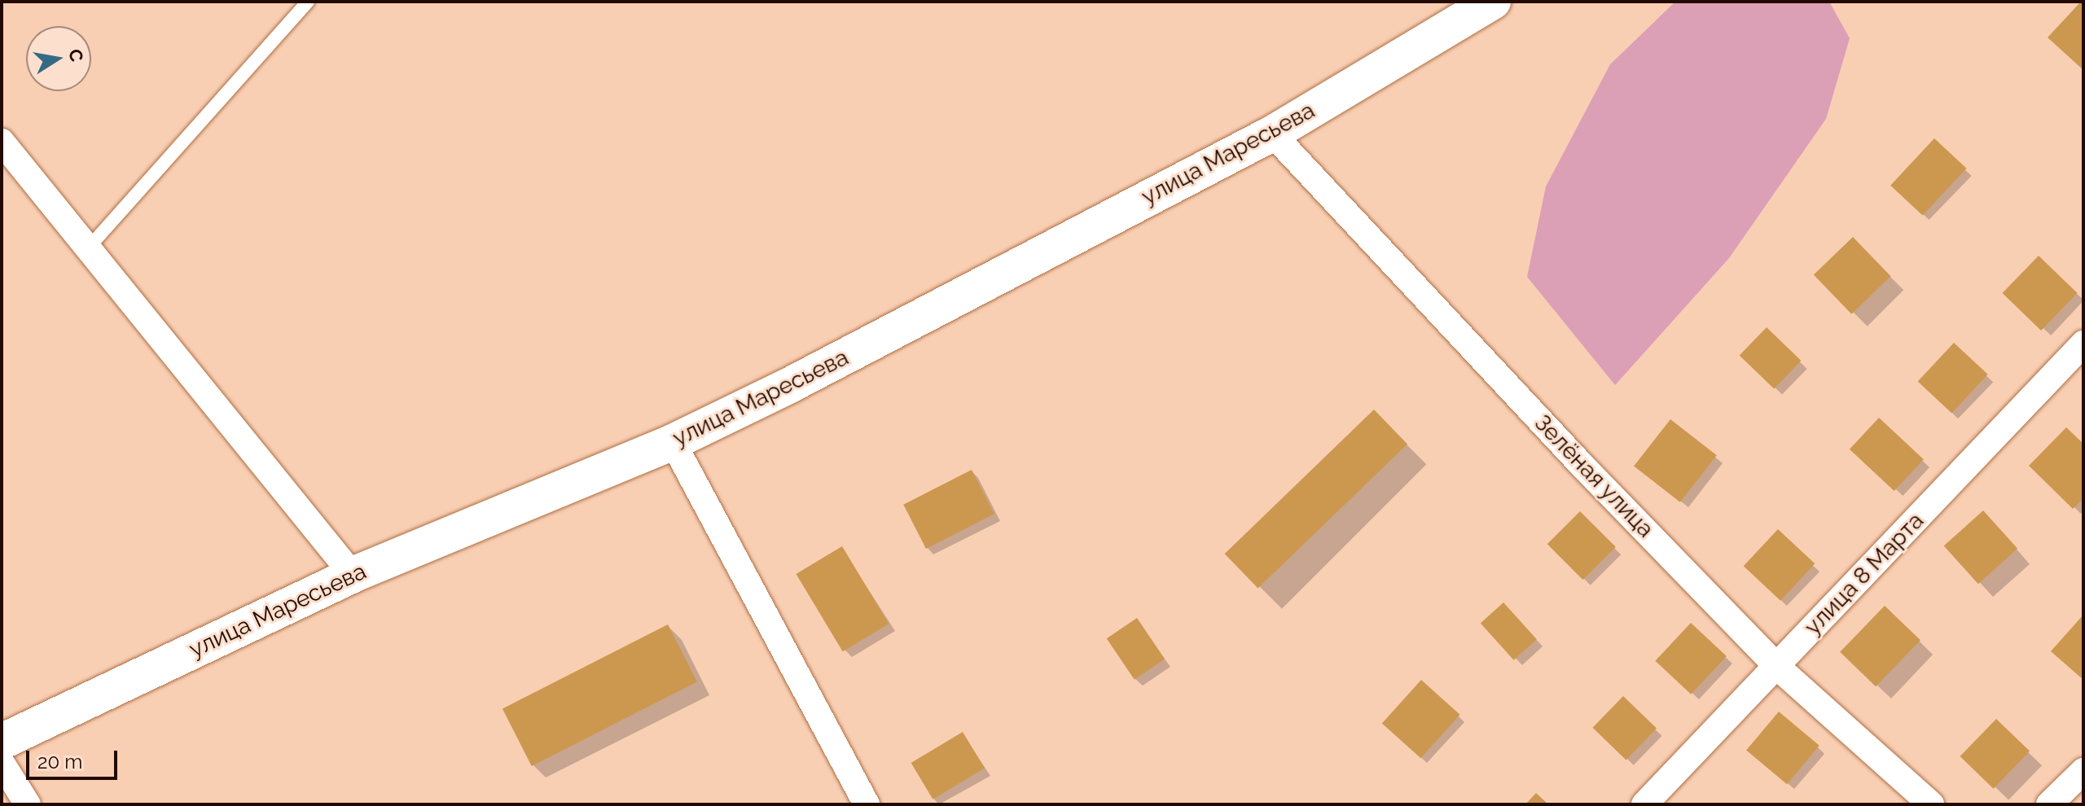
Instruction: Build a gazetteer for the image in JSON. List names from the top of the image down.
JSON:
{
  "streets": {
    "main road": ["улица Маресьева"],
    "street": ["Зелёная улица", "улица 8 Марта"]
  },
  "crossings": [
    ["улица Маресьева", "Зелёная улица"],
    ["Зелёная улица", "улица 8 Марта"]
  ],
  "scale_bar": "20 m",
  "north": "right"
}
